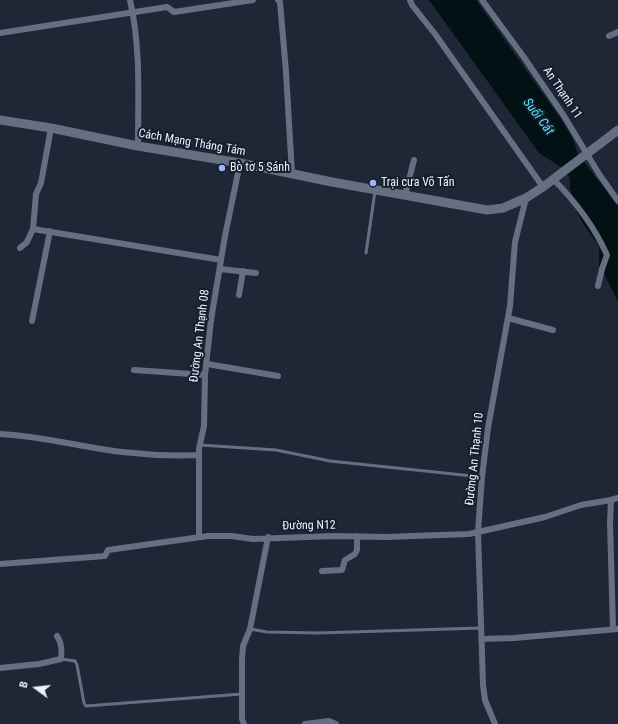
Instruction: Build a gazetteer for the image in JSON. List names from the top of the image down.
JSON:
{
  "streets": {
    "main road": ["Cách Mạng Tháng Tám"],
    "street": [
      "An Thạnh 11",
      "Đường An Thạnh 08",
      "Đường An Thạnh 10",
      "Đường N12"
    ]
  },
  "crossings": [
    ["An Thạnh 11", "Cách Mạng Tháng Tám"],
    ["Cách Mạng Tháng Tám", "Đường An Thạnh 08"],
    ["Cách Mạng Tháng Tám", "Đường An Thạnh 10"],
    ["Đường An Thạnh 08", "Đường N12"],
    ["Đường An Thạnh 10", "Đường N12"]
  ],
  "water": ["Suối Cát"],
  "places": ["Bò tơ 5 Sánh", "Trại cưa Võ Tấn"],
  "north": "left"
}
